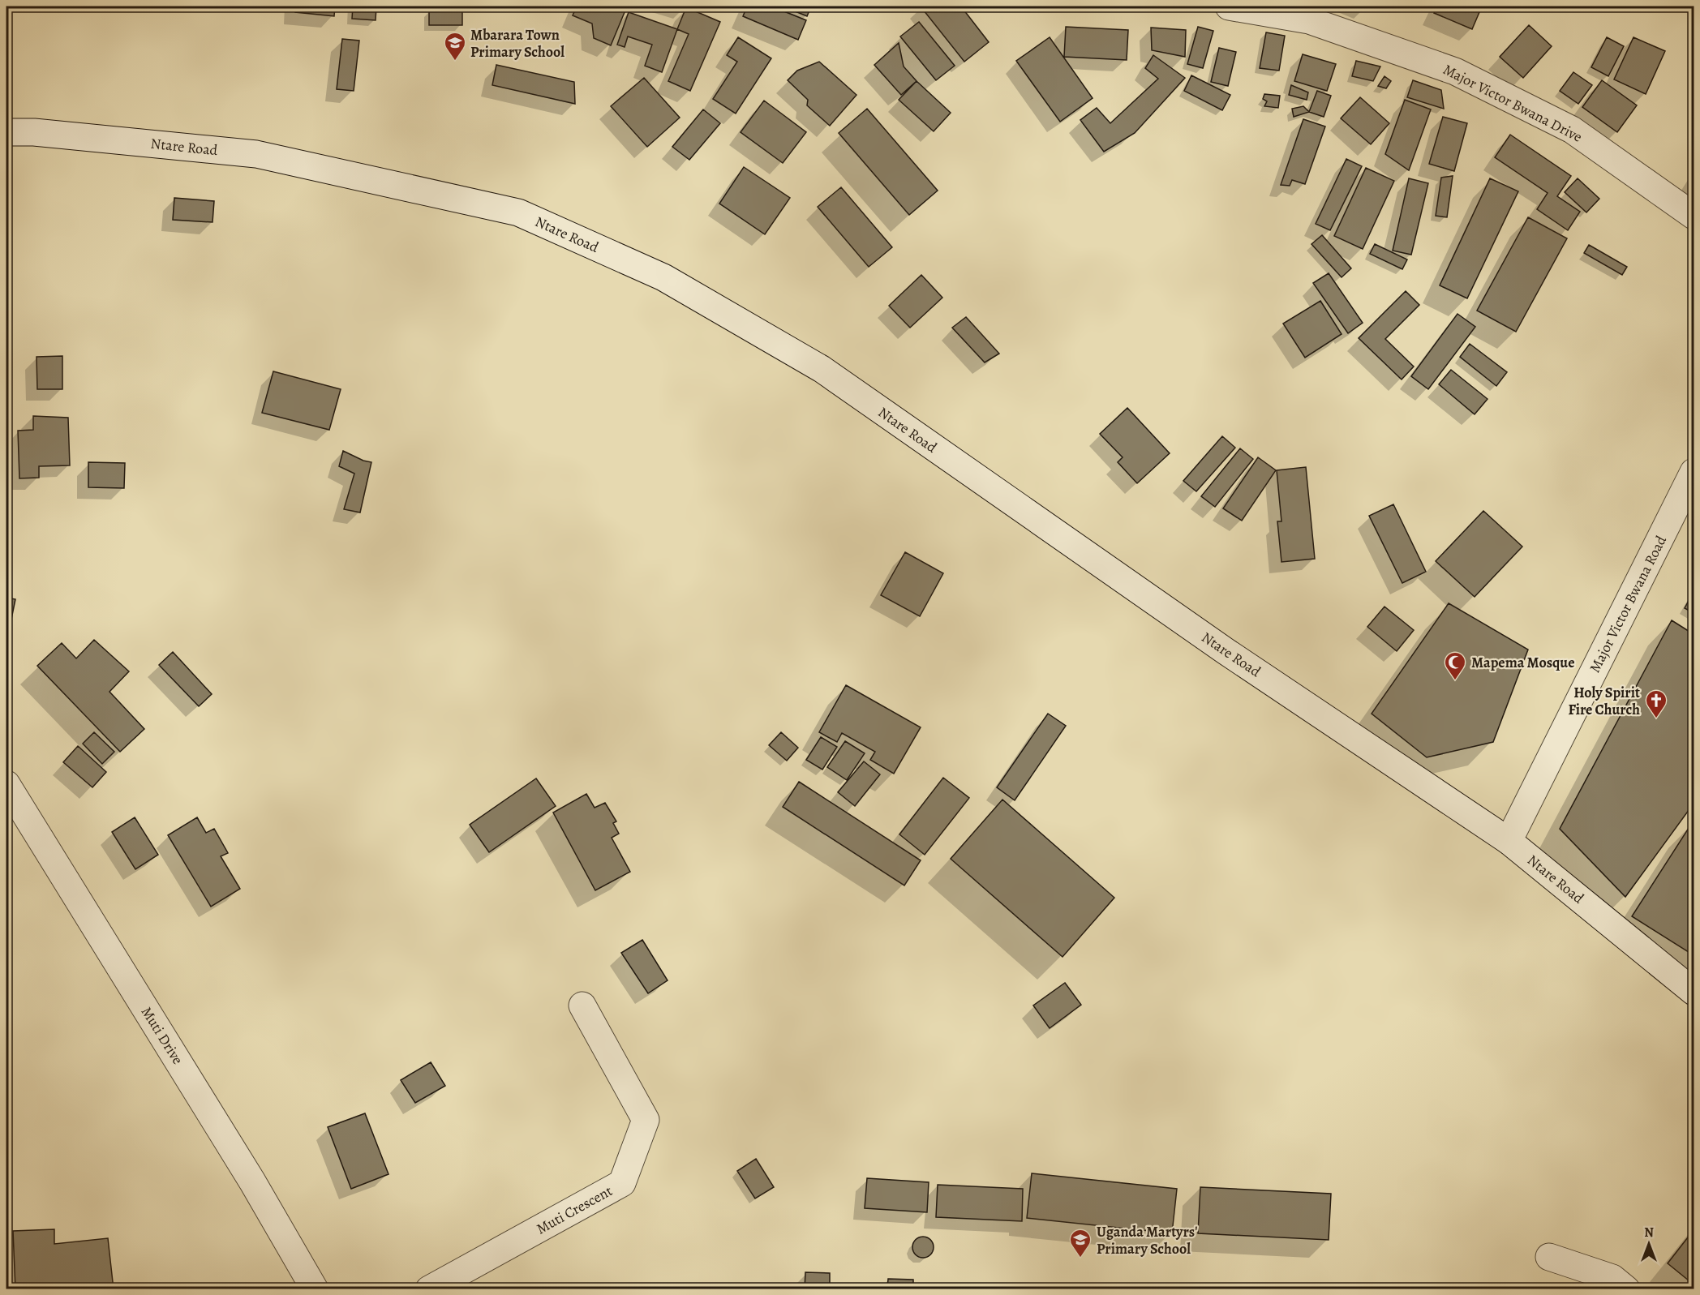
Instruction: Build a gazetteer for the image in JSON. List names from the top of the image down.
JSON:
{
  "streets": {
    "street": [
      "Major Victor Bwana Drive",
      "Ntare Road",
      "Major Victor Bwana Road",
      "Muti Drive",
      "Muti Crescent"
    ]
  },
  "crossings": [
    ["Ntare Road", "Major Victor Bwana Road"]
  ],
  "places": {
    "school or university": ["Mbarara Town Primary School", "Uganda Martyrs' Primary School"],
    "mosque": ["Mapema Mosque"],
    "church": ["Holy Spirit Fire Church"]
  },
  "north": "top"
}
